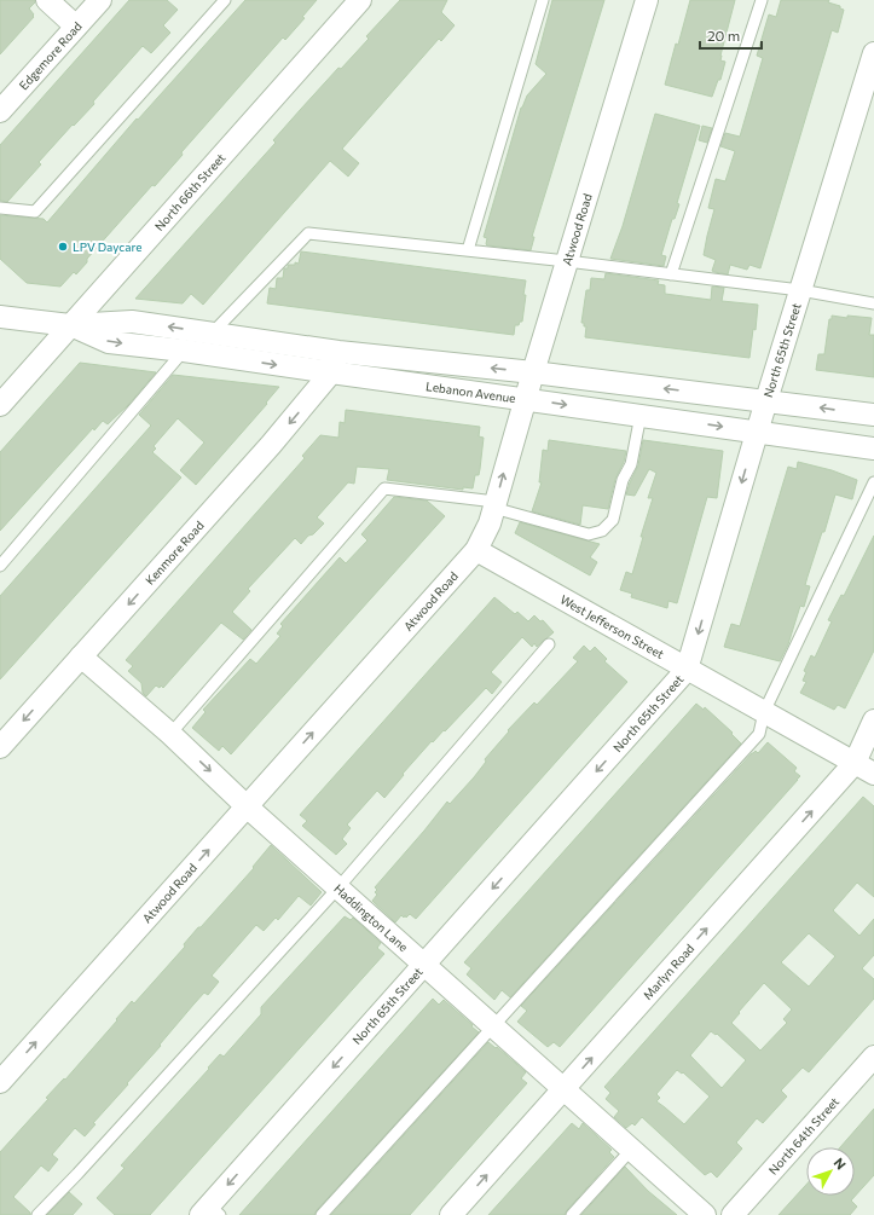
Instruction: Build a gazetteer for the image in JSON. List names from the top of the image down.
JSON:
{
  "streets": {
    "street": [
      "Edgemore Road",
      "North 66th Street",
      "Atwood Road",
      "North 65th Street",
      "Lebanon Avenue",
      "Kenmore Road",
      "West Jefferson Street",
      "Haddington Lane",
      "Marlyn Road",
      "North 64th Street"
    ]
  },
  "crossings": [
    ["North 66th Street", "Lebanon Avenue"],
    ["Atwood Road", "Lebanon Avenue"],
    ["Atwood Road", "West Jefferson Street"],
    ["Atwood Road", "Haddington Lane"],
    ["North 65th Street", "Lebanon Avenue"],
    ["North 65th Street", "West Jefferson Street"],
    ["North 65th Street", "Haddington Lane"],
    ["Lebanon Avenue", "Kenmore Road"],
    ["Kenmore Road", "Haddington Lane"],
    ["West Jefferson Street", "Marlyn Road"],
    ["Haddington Lane", "Marlyn Road"]
  ],
  "one_way": [
    "Atwood Road",
    "North 65th Street",
    "Kenmore Road",
    "Marlyn Road"
  ],
  "places": ["LPV Daycare"],
  "scale_bar": "20 m",
  "north": "top right"
}
